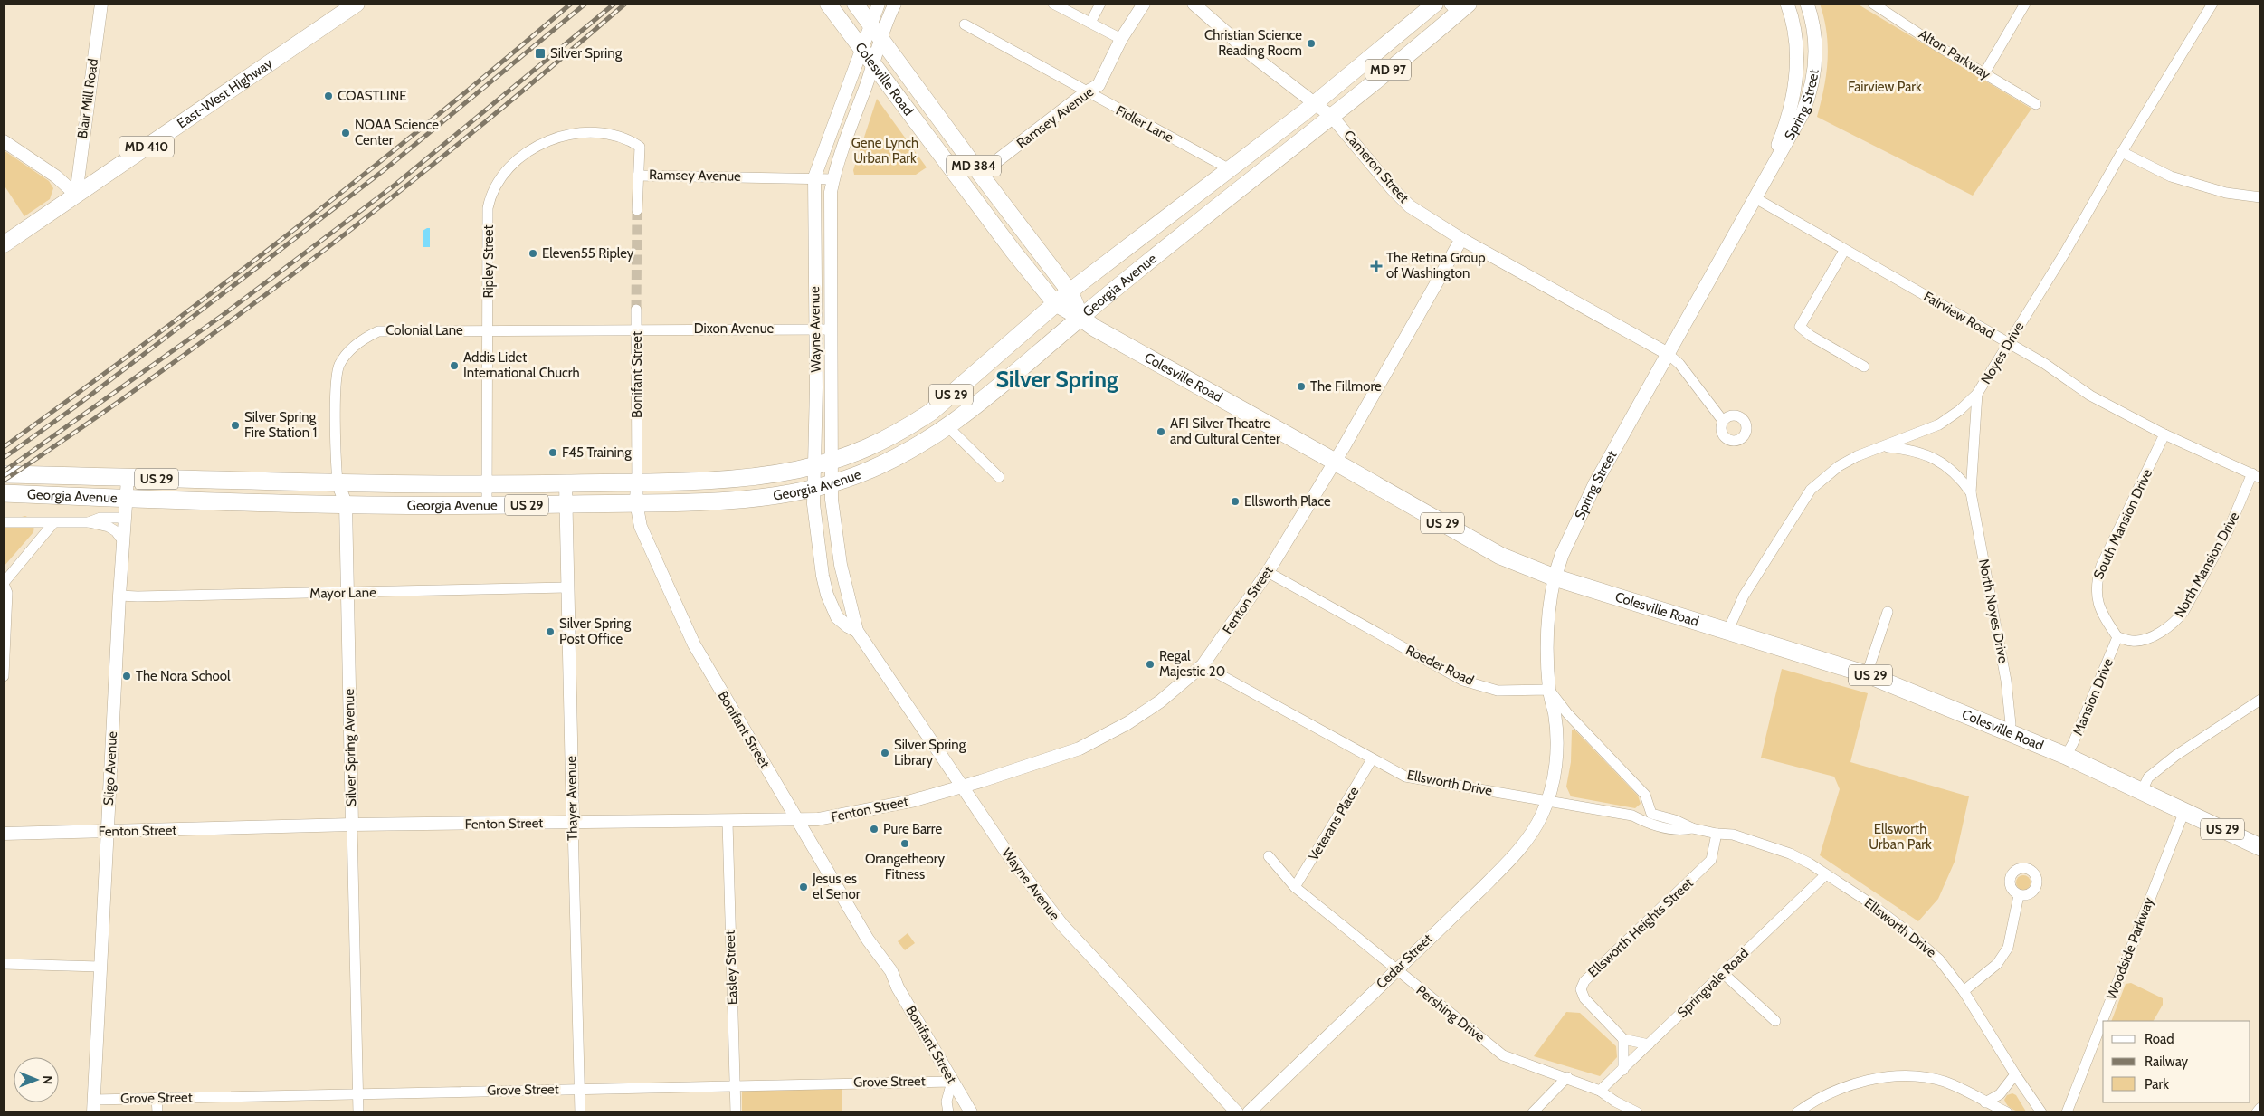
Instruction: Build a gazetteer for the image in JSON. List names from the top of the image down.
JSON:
{
  "streets": {
    "highway": ["Colesville Road", "Georgia Avenue", "US 29"],
    "main road": [
      "MD 97",
      "East-West Highway",
      "Spring Street",
      "MD 410",
      "MD 384"
    ],
    "street": [
      "Alton Parkway",
      "Blair Mill Road",
      "Ramsey Avenue",
      "Fidler Lane",
      "Cameron Street",
      "Ripley Street",
      "Fairview Road",
      "Dixon Avenue",
      "Wayne Avenue",
      "Colonial Lane",
      "Noyes Drive",
      "Bonifant Street",
      "South Mansion Drive",
      "North Mansion Drive",
      "Mayor Lane",
      "Fenton Street",
      "North Noyes Drive",
      "Roeder Road",
      "Mansion Drive",
      "Silver Spring Avenue",
      "Sligo Avenue",
      "Ellsworth Drive",
      "Thayer Avenue",
      "Veterans Place",
      "Ellsworth Heights Street",
      "Woodside Parkway",
      "Cedar Street",
      "Easley Street",
      "Springvale Road",
      "Pershing Drive",
      "Grove Street"
    ]
  },
  "crossings": [
    ["MD 97", "Georgia Avenue"],
    ["Colesville Road", "Spring Street"],
    ["Colesville Road", "Ramsey Avenue"],
    ["Colesville Road", "Georgia Avenue"],
    ["Colesville Road", "Wayne Avenue"],
    ["Colesville Road", "Noyes Drive"],
    ["Colesville Road", "Fenton Street"],
    ["Colesville Road", "North Noyes Drive"],
    ["Colesville Road", "Mansion Drive"],
    ["Colesville Road", "Woodside Parkway"],
    ["East-West Highway", "Blair Mill Road"],
    ["Spring Street", "Cameron Street"],
    ["Spring Street", "Fairview Road"],
    ["Spring Street", "Roeder Road"],
    ["Spring Street", "Ellsworth Drive"],
    ["Spring Street", "Cedar Street"],
    ["Ramsey Avenue", "Fidler Lane"],
    ["Ramsey Avenue", "Ripley Street"],
    ["Ramsey Avenue", "Wayne Avenue"],
    ["Fidler Lane", "Georgia Avenue"],
    ["Cameron Street", "Georgia Avenue"],
    ["Cameron Street", "Fenton Street"],
    ["Ripley Street", "Georgia Avenue"],
    ["Ripley Street", "Dixon Avenue"],
    ["Ripley Street", "Colonial Lane"],
    ["Georgia Avenue", "Wayne Avenue"],
    ["Georgia Avenue", "Bonifant Street"],
    ["Georgia Avenue", "Silver Spring Avenue"],
    ["Georgia Avenue", "Sligo Avenue"],
    ["Georgia Avenue", "Thayer Avenue"],
    ["Fairview Road", "Noyes Drive"],
    ["Fairview Road", "South Mansion Drive"],
    ["Fairview Road", "North Mansion Drive"],
    ["Dixon Avenue", "Wayne Avenue"],
    ["Dixon Avenue", "Colonial Lane"],
    ["Dixon Avenue", "Bonifant Street"],
    ["Wayne Avenue", "Fenton Street"],
    ["Colonial Lane", "Silver Spring Avenue"],
    ["Noyes Drive", "North Noyes Drive"],
    ["Bonifant Street", "Fenton Street"],
    ["Bonifant Street", "Grove Street"],
    ["South Mansion Drive", "North Mansion Drive"],
    ["South Mansion Drive", "Mansion Drive"],
    ["North Mansion Drive", "Mansion Drive"],
    ["Mayor Lane", "Silver Spring Avenue"],
    ["Mayor Lane", "Sligo Avenue"],
    ["Mayor Lane", "Thayer Avenue"],
    ["Fenton Street", "Roeder Road"],
    ["Fenton Street", "Silver Spring Avenue"],
    ["Fenton Street", "Sligo Avenue"],
    ["Fenton Street", "Ellsworth Drive"],
    ["Fenton Street", "Thayer Avenue"],
    ["Fenton Street", "Easley Street"],
    ["Roeder Road", "Ellsworth Drive"],
    ["Silver Spring Avenue", "Grove Street"],
    ["Sligo Avenue", "Grove Street"],
    ["Ellsworth Drive", "Veterans Place"],
    ["Ellsworth Drive", "Ellsworth Heights Street"],
    ["Ellsworth Drive", "Cedar Street"],
    ["Ellsworth Drive", "Springvale Road"],
    ["Thayer Avenue", "Grove Street"],
    ["Veterans Place", "Pershing Drive"],
    ["Cedar Street", "Pershing Drive"],
    ["Easley Street", "Grove Street"],
    ["Springvale Road", "Pershing Drive"]
  ],
  "districts": ["Silver Spring"],
  "parks": ["Fairview Park", "Gene Lynch Urban Park", "Ellsworth Urban Park"],
  "places": {
    "other": [
      "Christian Science Reading Room",
      "COASTLINE",
      "NOAA Science Center",
      "Eleven55 Ripley",
      "Addis Lidet International Chucrh",
      "The Fillmore",
      "Silver Spring Fire Station 1",
      "AFI Silver Theatre and Cultural Center",
      "F45 Training",
      "Ellsworth Place",
      "Silver Spring Post Office",
      "Regal Majestic 20",
      "The Nora School",
      "Silver Spring Library",
      "Pure Barre",
      "Orangetheory Fitness",
      "Jesus es el Senor"
    ],
    "transit": ["Silver Spring"],
    "health": ["The Retina Group of Washington"]
  },
  "legend": ["Road", "Railway", "Park"],
  "north": "right"
}
